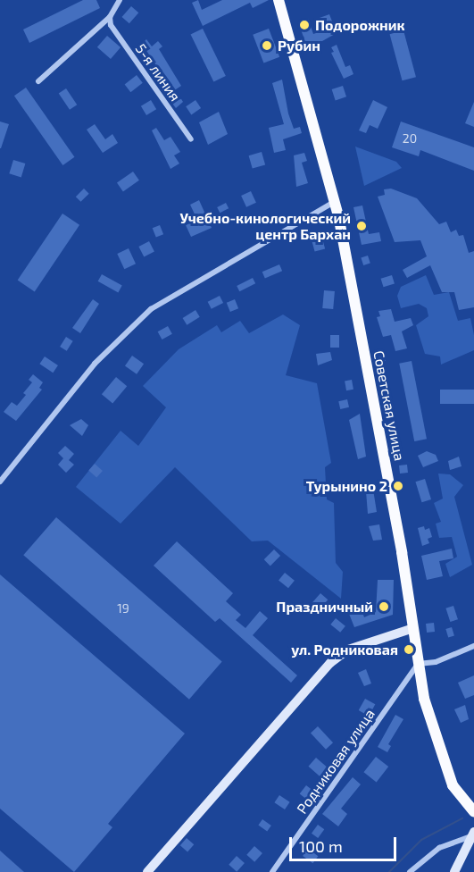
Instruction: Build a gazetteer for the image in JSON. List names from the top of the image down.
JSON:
{
  "streets": {
    "main road": ["Советская улица"],
    "street": ["5-я линия", "Родниковая улица"]
  },
  "crossings": [
    ["Советская улица", "Родниковая улица"]
  ],
  "places": [
    "Подорожник",
    "Рубин",
    "Учебно-кинологический центр Бархан",
    "Турынино 2",
    "Праздничный",
    "ул. Родниковая"
  ],
  "house_numbers": ["20", "19"],
  "scale_bar": "100 m"
}
